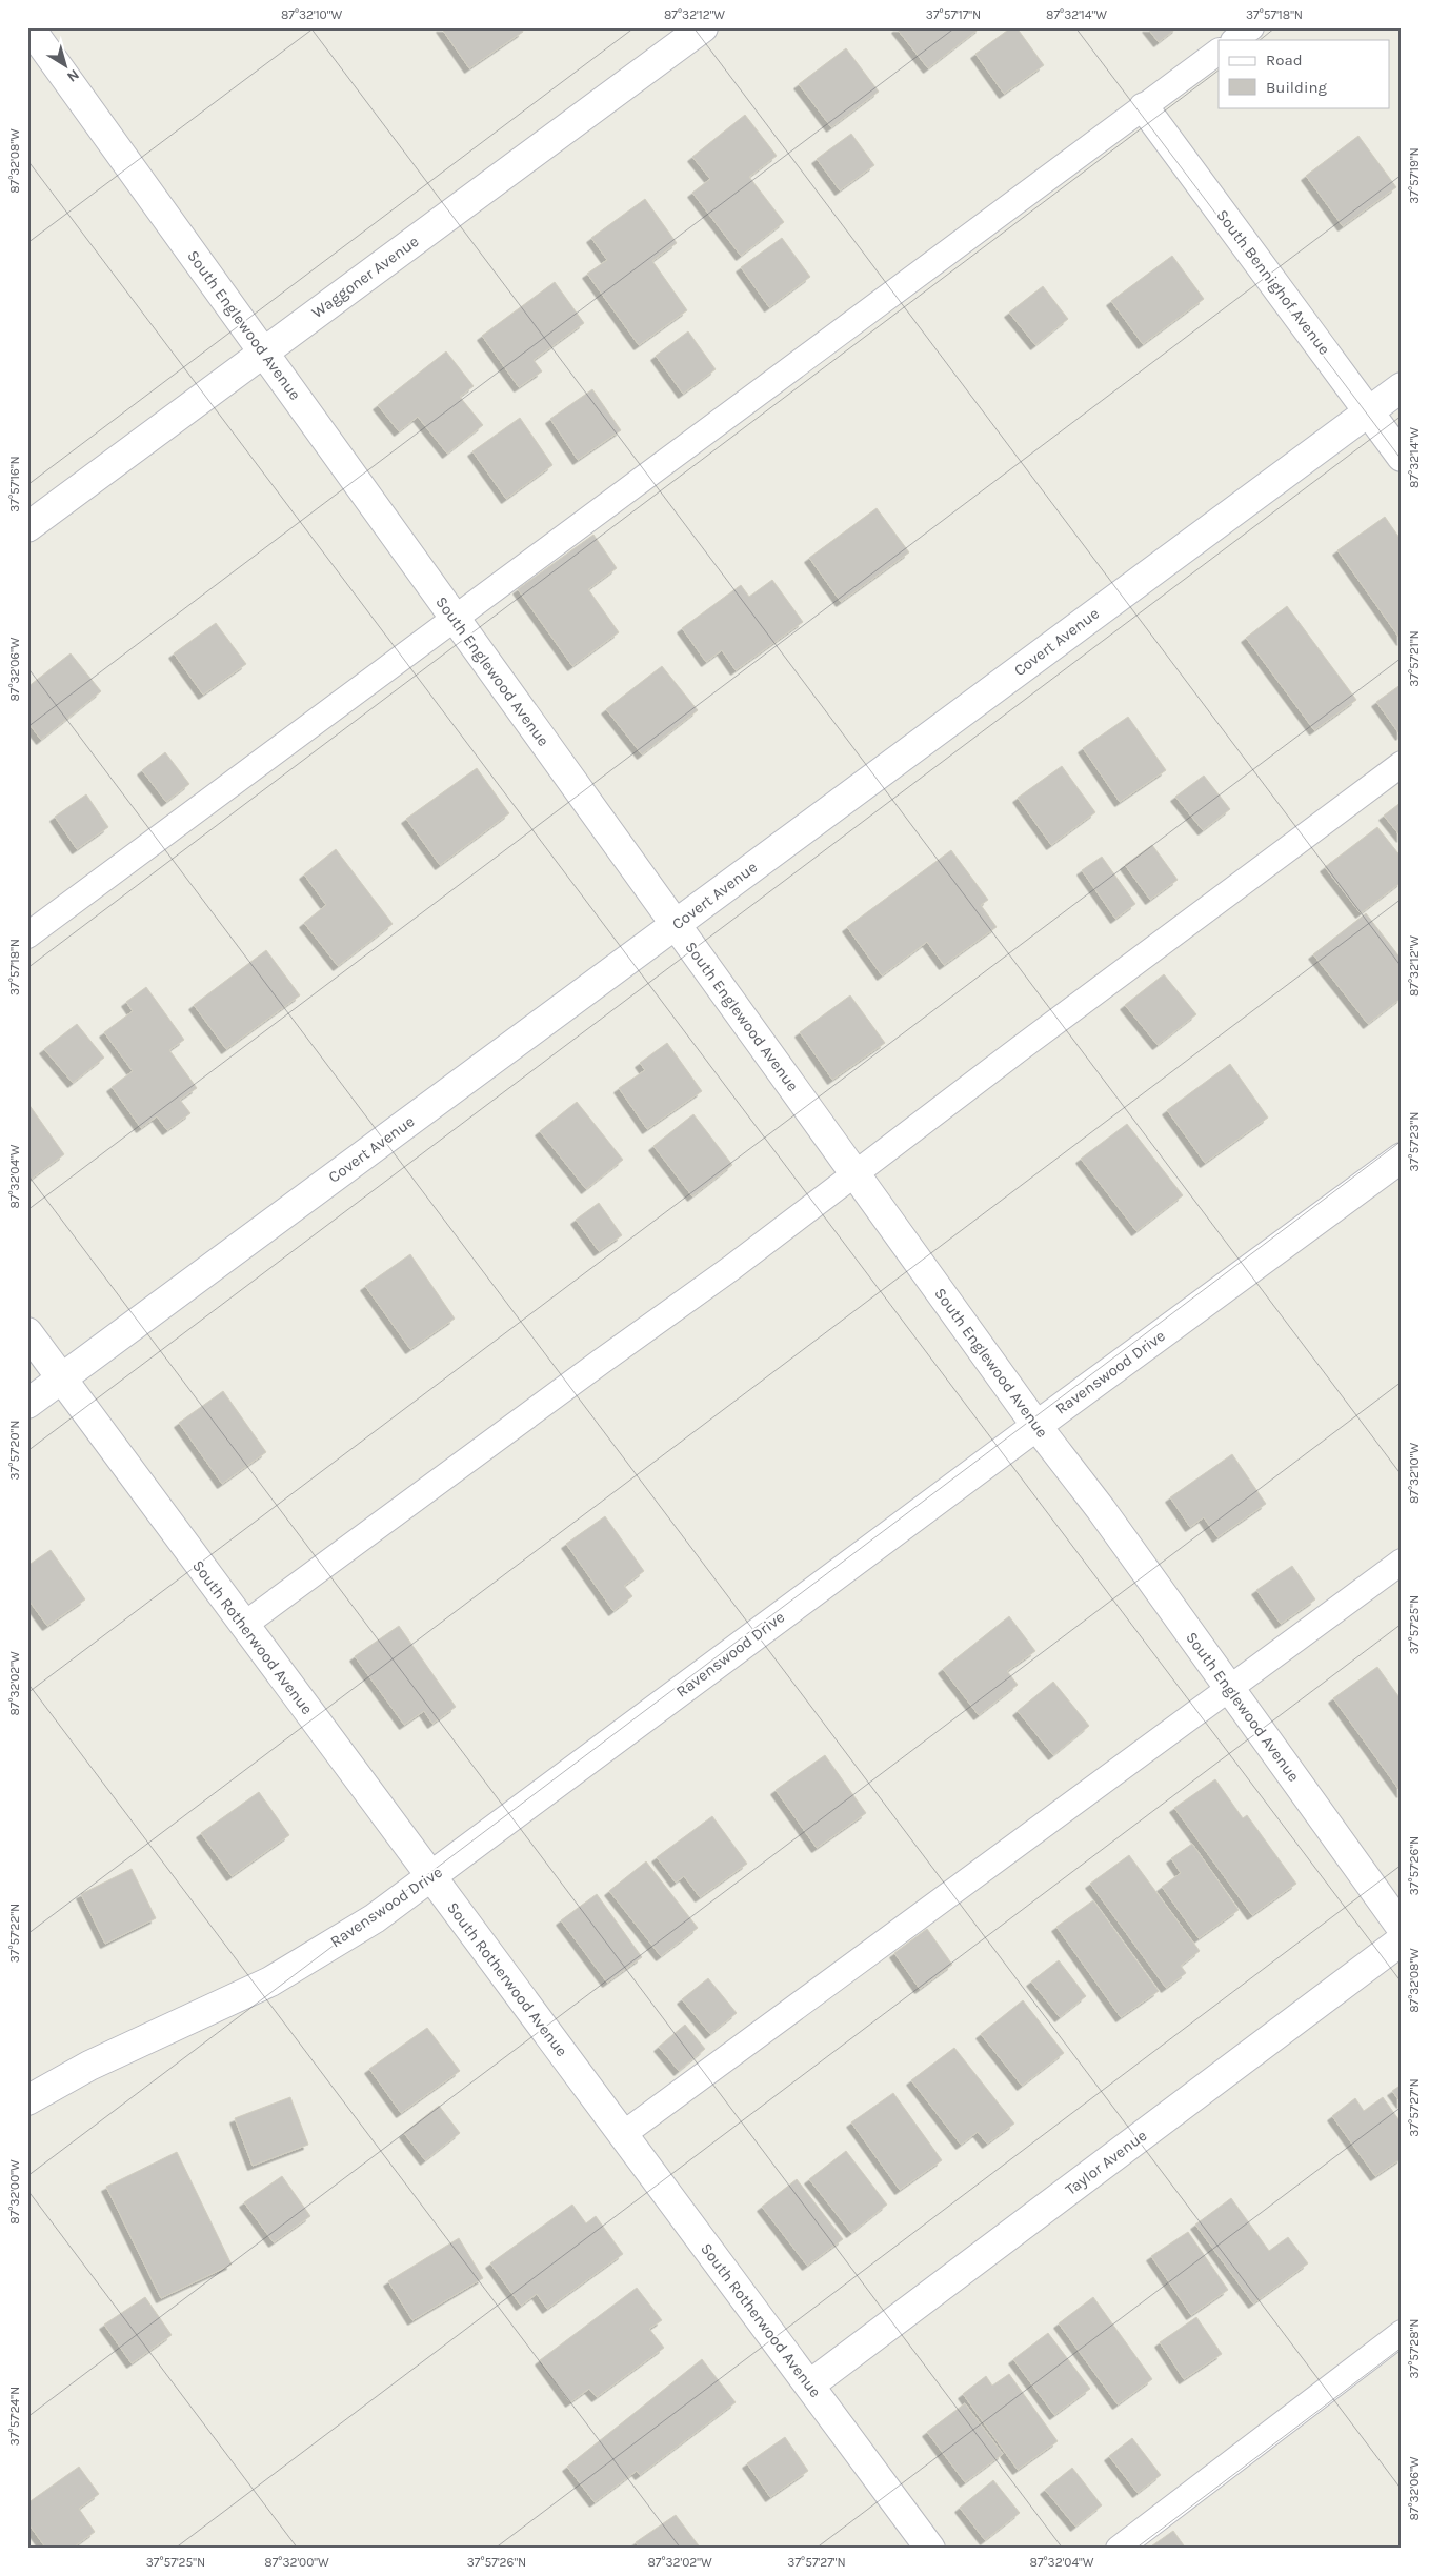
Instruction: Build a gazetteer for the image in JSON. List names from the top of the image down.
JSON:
{
  "streets": {
    "street": [
      "Waggoner Avenue",
      "South Bennighof Avenue",
      "South Englewood Avenue",
      "Covert Avenue",
      "Ravenswood Drive",
      "South Rotherwood Avenue",
      "Taylor Avenue"
    ]
  },
  "crossings": [
    ["Waggoner Avenue", "South Englewood Avenue"],
    ["South Bennighof Avenue", "Covert Avenue"],
    ["South Englewood Avenue", "Covert Avenue"],
    ["South Englewood Avenue", "Ravenswood Drive"],
    ["Covert Avenue", "South Rotherwood Avenue"],
    ["Ravenswood Drive", "South Rotherwood Avenue"],
    ["South Rotherwood Avenue", "Taylor Avenue"]
  ],
  "legend": ["Road", "Building"],
  "north": "bottom right",
  "coordinates": [
    "87°32'10\"W",
    "87°32'12\"W",
    "37°57'17\"N",
    "87°32'14\"W",
    "37°57'18\"N",
    "87°32'08\"W",
    "37°57'19\"N",
    "37°57'16\"N",
    "37°57'21\"N",
    "87°32'06\"W",
    "37°57'23\"N",
    "87°32'04\"W",
    "37°57'20\"N",
    "37°57'25\"N",
    "87°32'02\"W",
    "37°57'26\"N",
    "37°57'22\"N",
    "37°57'27\"N",
    "87°32'00\"W",
    "37°57'28\"N",
    "37°57'24\"N"
  ]
}
